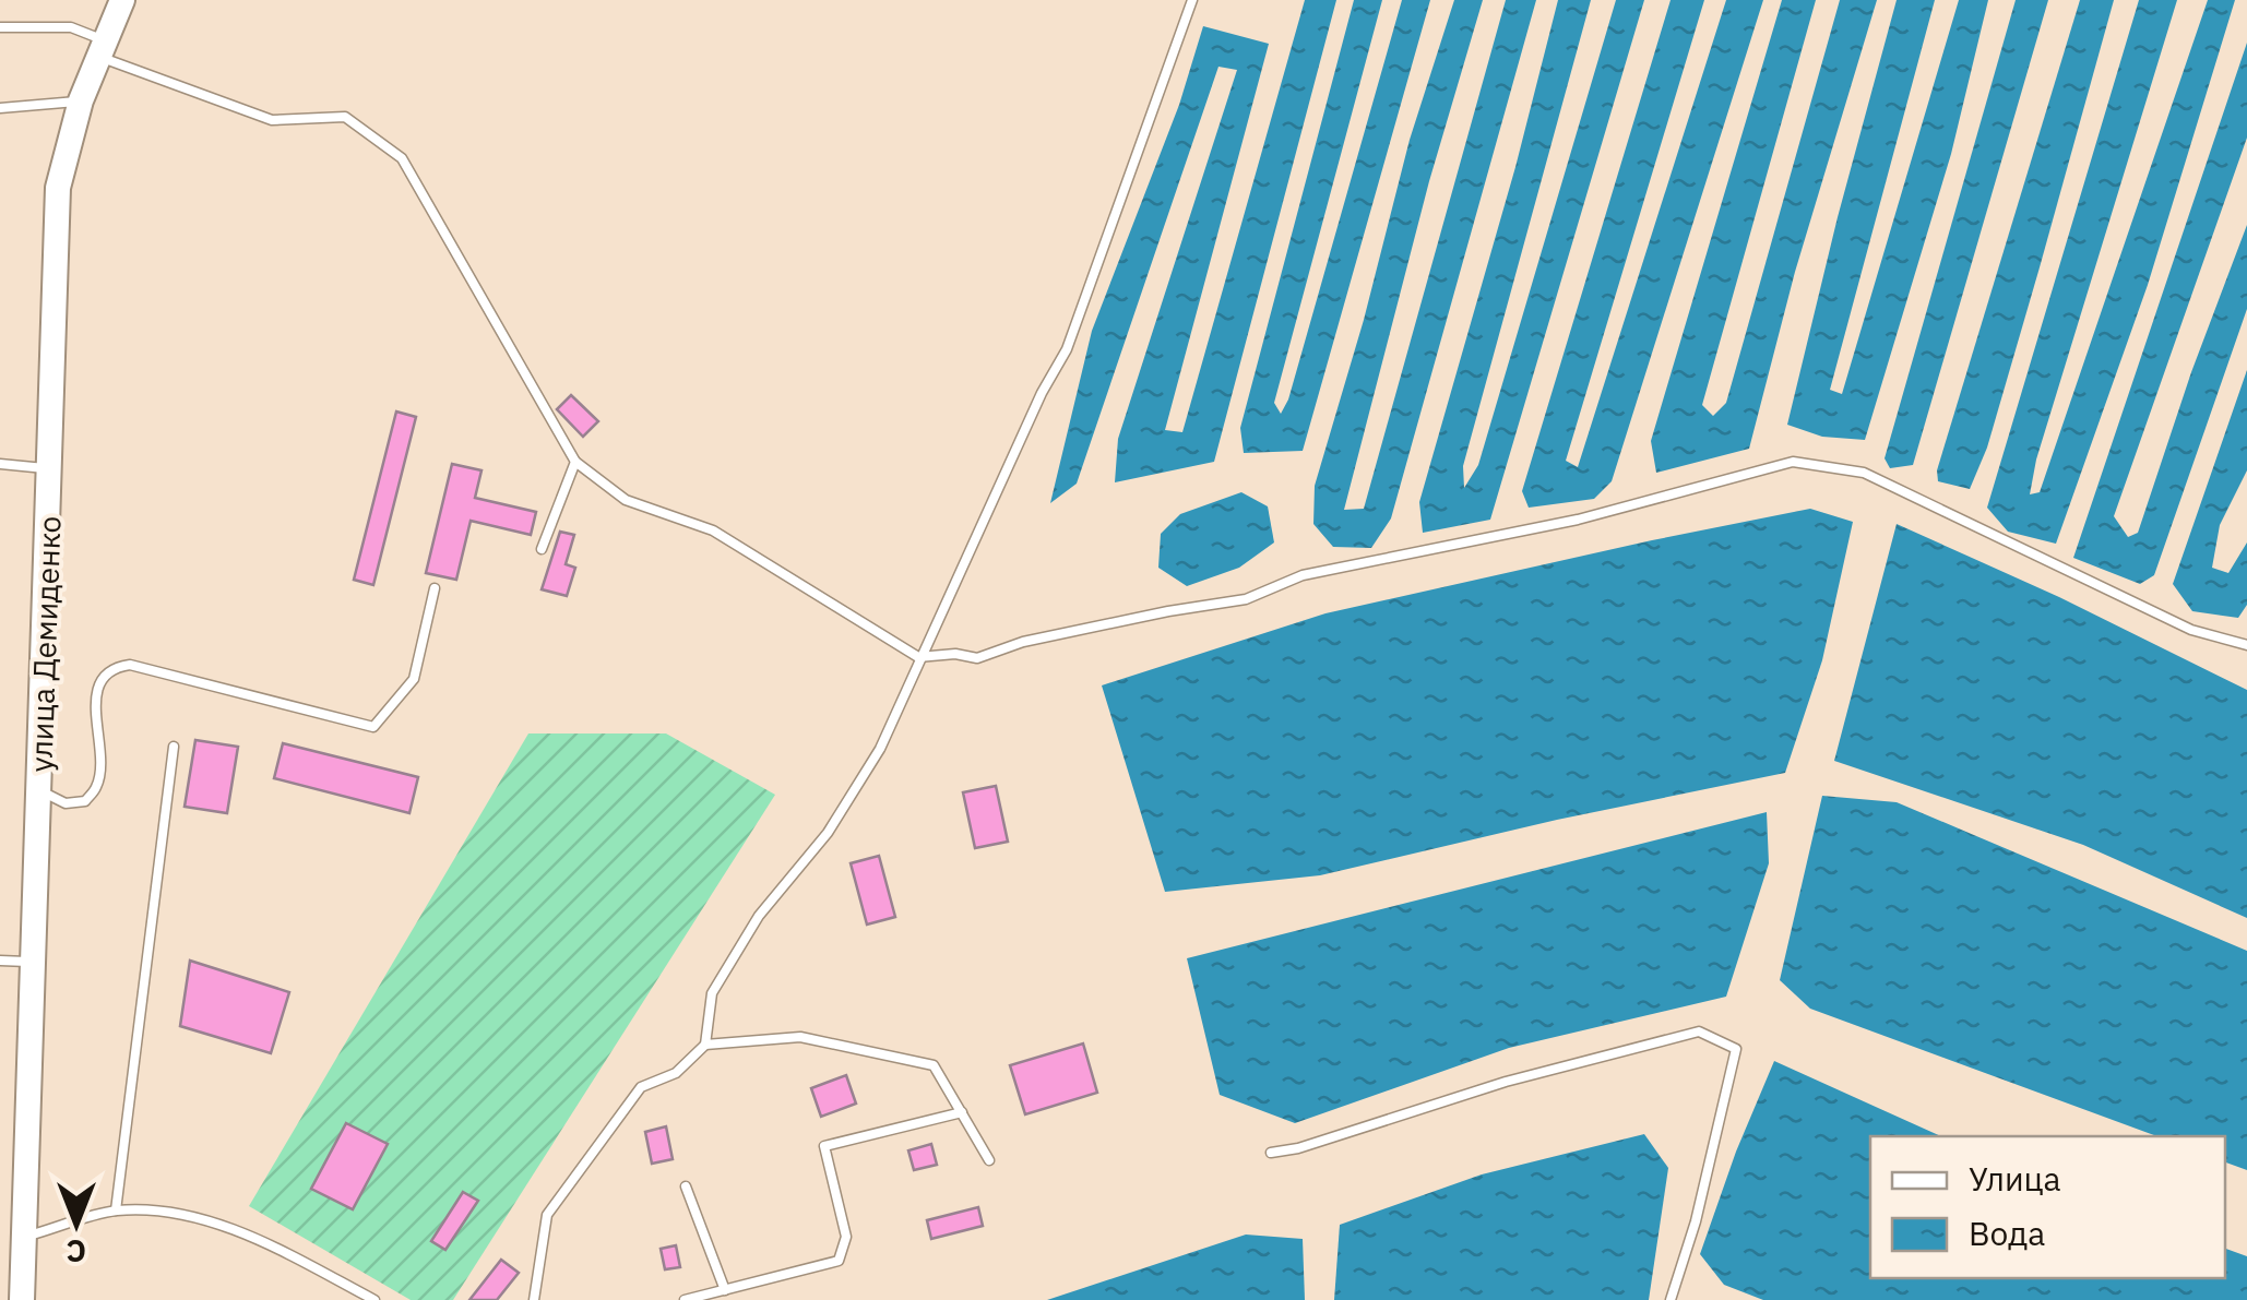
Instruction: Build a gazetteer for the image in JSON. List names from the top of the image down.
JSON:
{
  "streets": {
    "main road": ["улица Демиденко"]
  },
  "legend": ["Улица", "Вода"],
  "north": "bottom"
}
